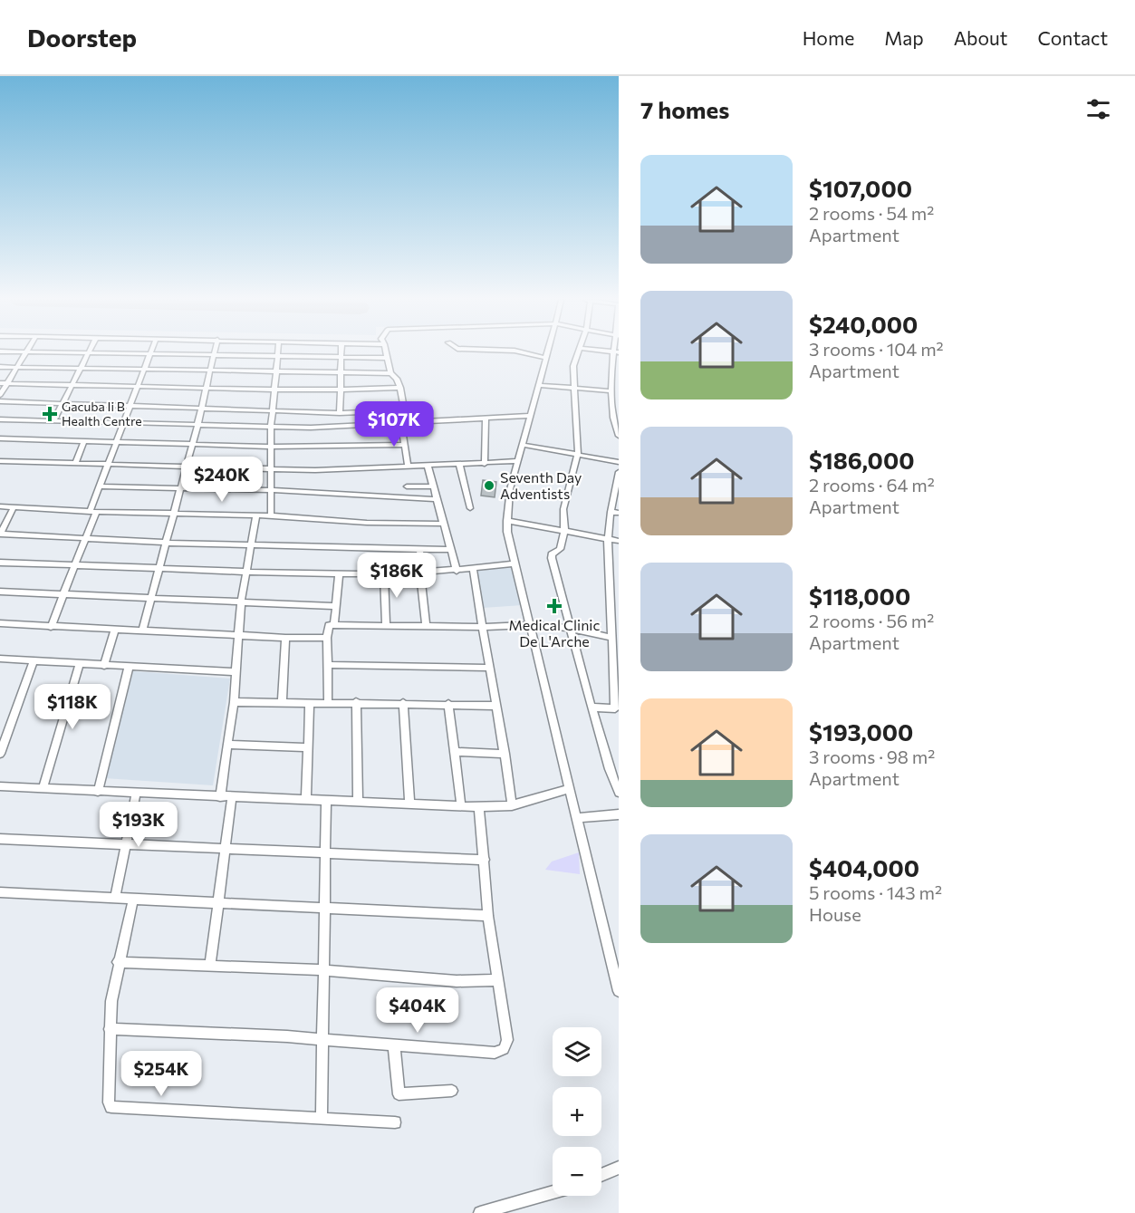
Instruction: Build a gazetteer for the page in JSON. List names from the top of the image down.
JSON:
{
  "places": {
    "health": ["Gacuba Ii B Health Centre", "Medical Clinic De L'Arche"],
    "other": ["Seventh Day Adventists"]
  },
  "page": {
    "header": "Doorstep",
    "nav": [
      "Home",
      "Map",
      "About",
      "Contact"
    ],
    "heading": "7 homes",
    "list": [
      {
        "name": "$107,000",
        "note": "2 rooms · 54 m² · Apartment"
      },
      {
        "name": "$240,000",
        "note": "3 rooms · 104 m² · Apartment"
      },
      {
        "name": "$186,000",
        "note": "2 rooms · 64 m² · Apartment"
      },
      {
        "name": "$118,000",
        "note": "2 rooms · 56 m² · Apartment"
      },
      {
        "name": "$193,000",
        "note": "3 rooms · 98 m² · Apartment"
      },
      {
        "name": "$404,000",
        "note": "5 rooms · 143 m² · House"
      }
    ],
    "price": [
      "$107K",
      "$240K",
      "$186K",
      "$118K",
      "$193K",
      "$404K",
      "$254K"
    ],
    "map_buttons": ["+", "−"]
  }
}
